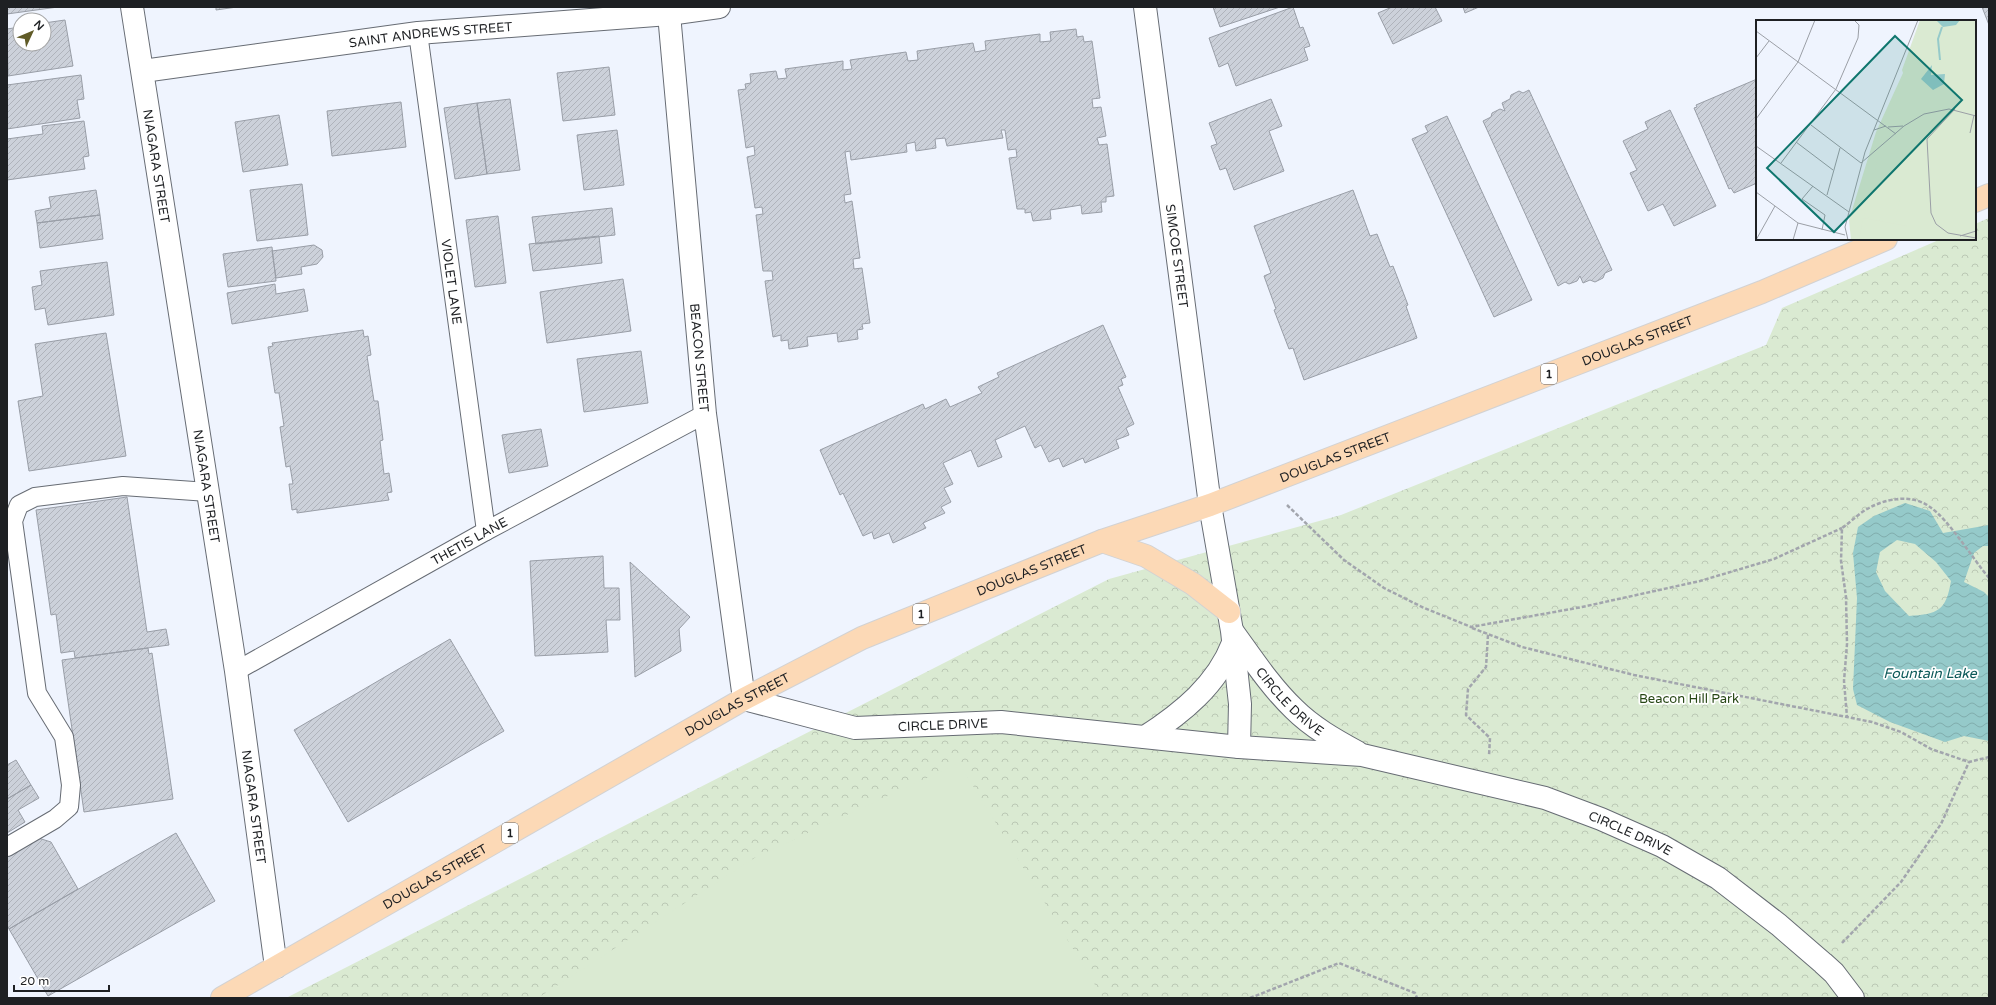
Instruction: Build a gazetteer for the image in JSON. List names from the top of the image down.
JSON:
{
  "streets": {
    "main road": ["DOUGLAS STREET", "1"],
    "street": [
      "SAINT ANDREWS STREET",
      "NIAGARA STREET",
      "SIMCOE STREET",
      "BEACON STREET",
      "CIRCLE DRIVE"
    ],
    "lane": ["VIOLET LANE", "THETIS LANE"]
  },
  "crossings": [
    ["SAINT ANDREWS STREET", "NIAGARA STREET"],
    ["SAINT ANDREWS STREET", "VIOLET LANE"],
    ["SAINT ANDREWS STREET", "BEACON STREET"],
    ["NIAGARA STREET", "DOUGLAS STREET"],
    ["NIAGARA STREET", "THETIS LANE"],
    ["SIMCOE STREET", "DOUGLAS STREET"],
    ["SIMCOE STREET", "CIRCLE DRIVE"],
    ["VIOLET LANE", "THETIS LANE"],
    ["DOUGLAS STREET", "BEACON STREET"],
    ["DOUGLAS STREET", "CIRCLE DRIVE"],
    ["BEACON STREET", "THETIS LANE"],
    ["BEACON STREET", "CIRCLE DRIVE"]
  ],
  "water": ["Fountain Lake"],
  "parks": ["Beacon Hill Park"],
  "scale_bar": "20 m",
  "north": "top right"
}
